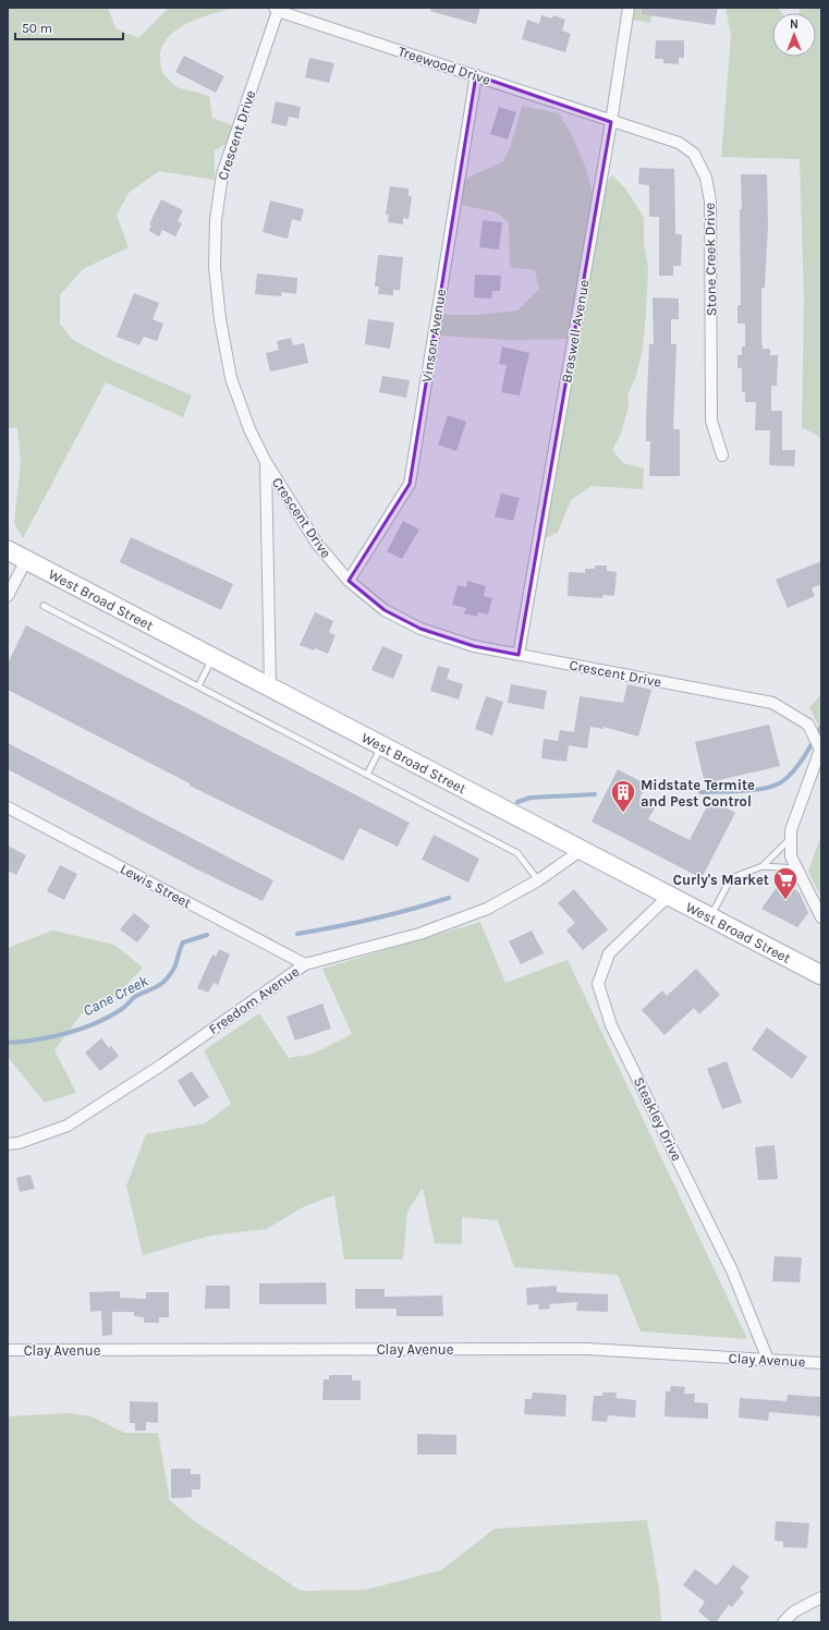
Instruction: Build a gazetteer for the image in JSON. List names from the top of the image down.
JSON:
{
  "streets": {
    "main road": ["West Broad Street"],
    "street": [
      "Treewood Drive",
      "Crescent Drive",
      "Stone Creek Drive",
      "Braswell Avenue",
      "Vinson Avenue",
      "Lewis Street",
      "Freedom Avenue",
      "Steakley Drive",
      "Clay Avenue"
    ]
  },
  "crossings": [
    ["Treewood Drive", "Crescent Drive"],
    ["Treewood Drive", "Stone Creek Drive"],
    ["Treewood Drive", "Braswell Avenue"],
    ["Treewood Drive", "Vinson Avenue"],
    ["Crescent Drive", "Braswell Avenue"],
    ["Crescent Drive", "Vinson Avenue"],
    ["Stone Creek Drive", "Braswell Avenue"],
    ["West Broad Street", "Freedom Avenue"],
    ["West Broad Street", "Steakley Drive"],
    ["Lewis Street", "Freedom Avenue"],
    ["Steakley Drive", "Clay Avenue"]
  ],
  "water": ["Cane Creek"],
  "places": {
    "building": ["Midstate Termite and Pest Control"],
    "supermarket": ["Curly's Market"]
  },
  "scale_bar": "50 m",
  "north": "top"
}
